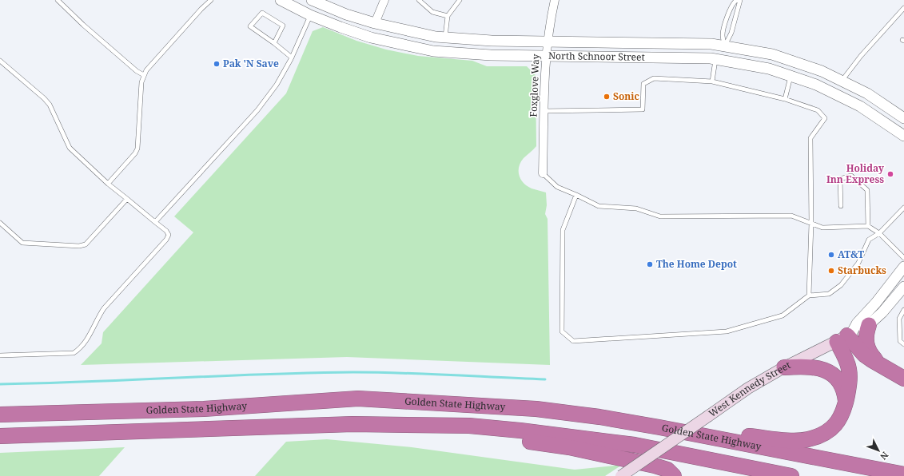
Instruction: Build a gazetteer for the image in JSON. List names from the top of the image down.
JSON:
{
  "streets": {
    "highway": ["Golden State Highway"],
    "main road": ["West Kennedy Street"],
    "street": ["North Schnoor Street", "Foxglove Way"]
  },
  "crossings": [
    ["North Schnoor Street", "Foxglove Way"]
  ],
  "places": [
    "Pak 'N Save",
    "Sonic",
    "Holiday Inn Express",
    "AT&T",
    "The Home Depot",
    "Starbucks"
  ],
  "north": "bottom right"
}
